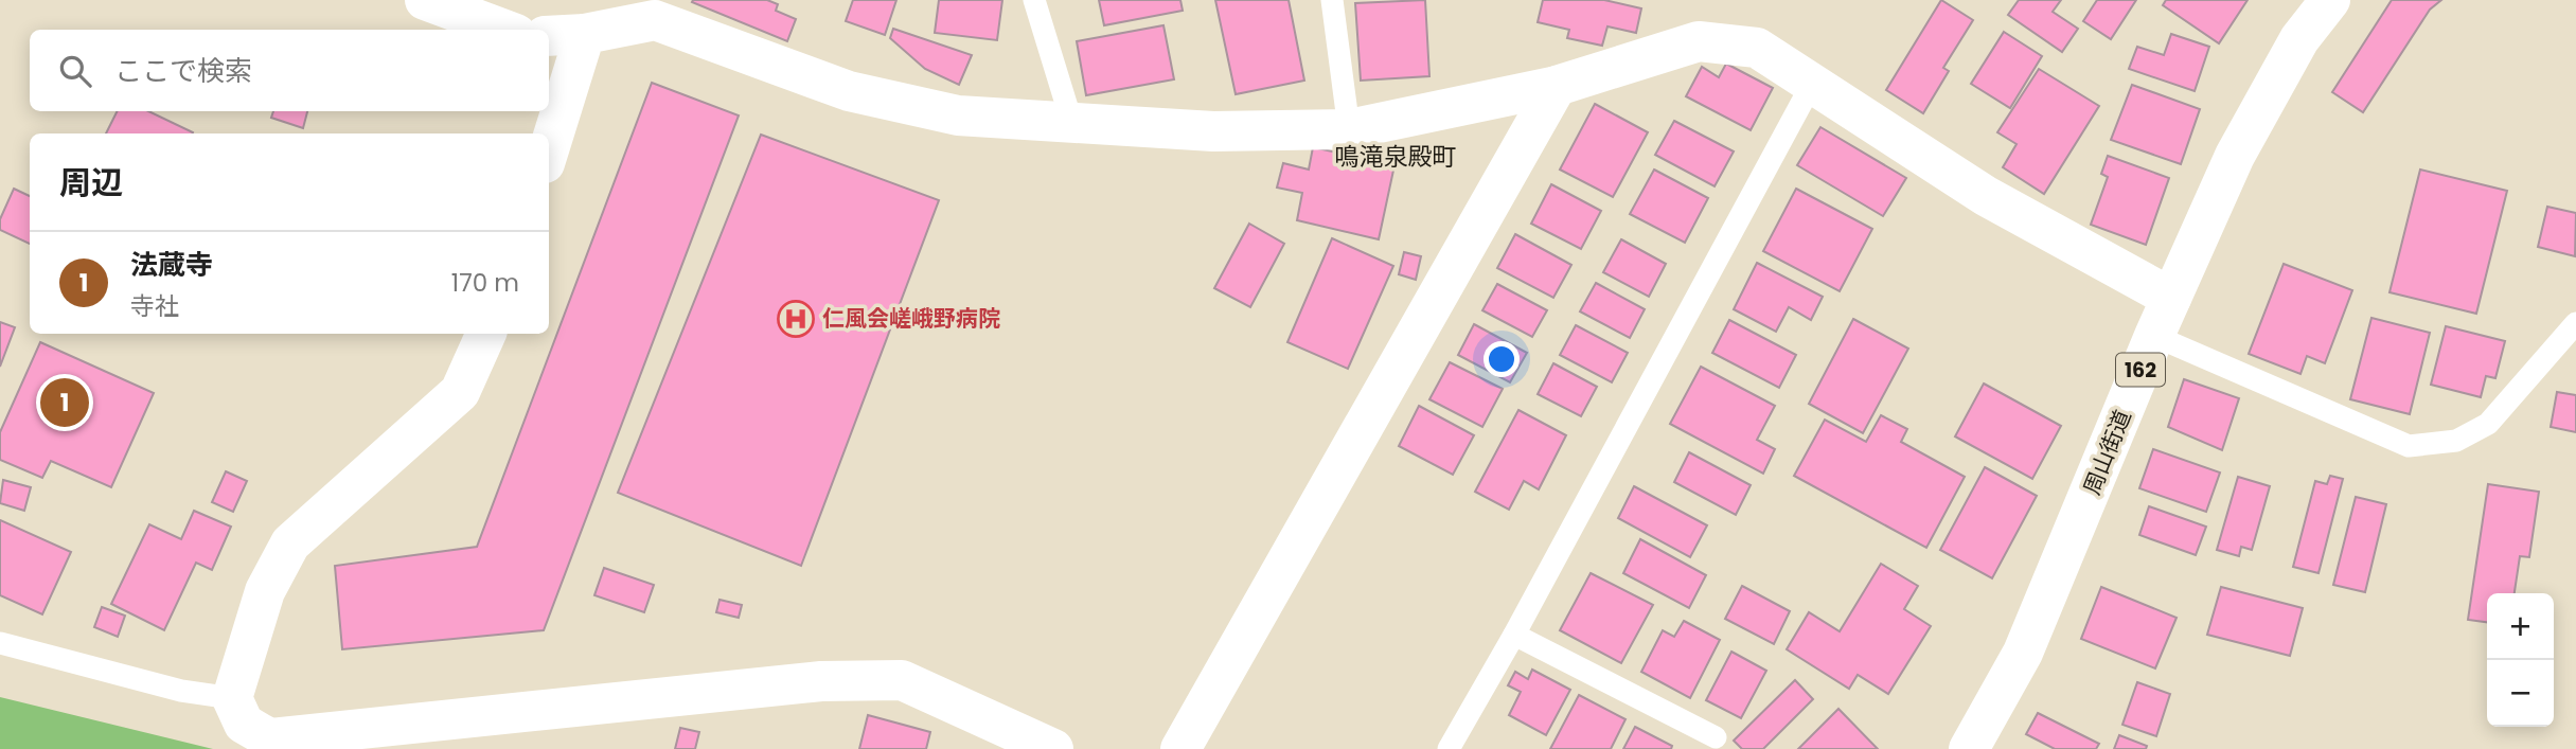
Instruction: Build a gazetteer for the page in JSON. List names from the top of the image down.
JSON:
{
  "streets": {
    "main road": ["162", "周山街道"]
  },
  "districts": ["鳴滝泉殿町"],
  "places": {
    "hospital": ["仁風会嵯峨野病院"]
  },
  "page": {
    "search": "ここで検索",
    "heading": "周辺",
    "list": [
      {
        "mark": "1",
        "name": "法蔵寺",
        "note": "寺社",
        "value": "170 m"
      }
    ],
    "pins": "1",
    "map_buttons": ["+", "−"]
  }
}
